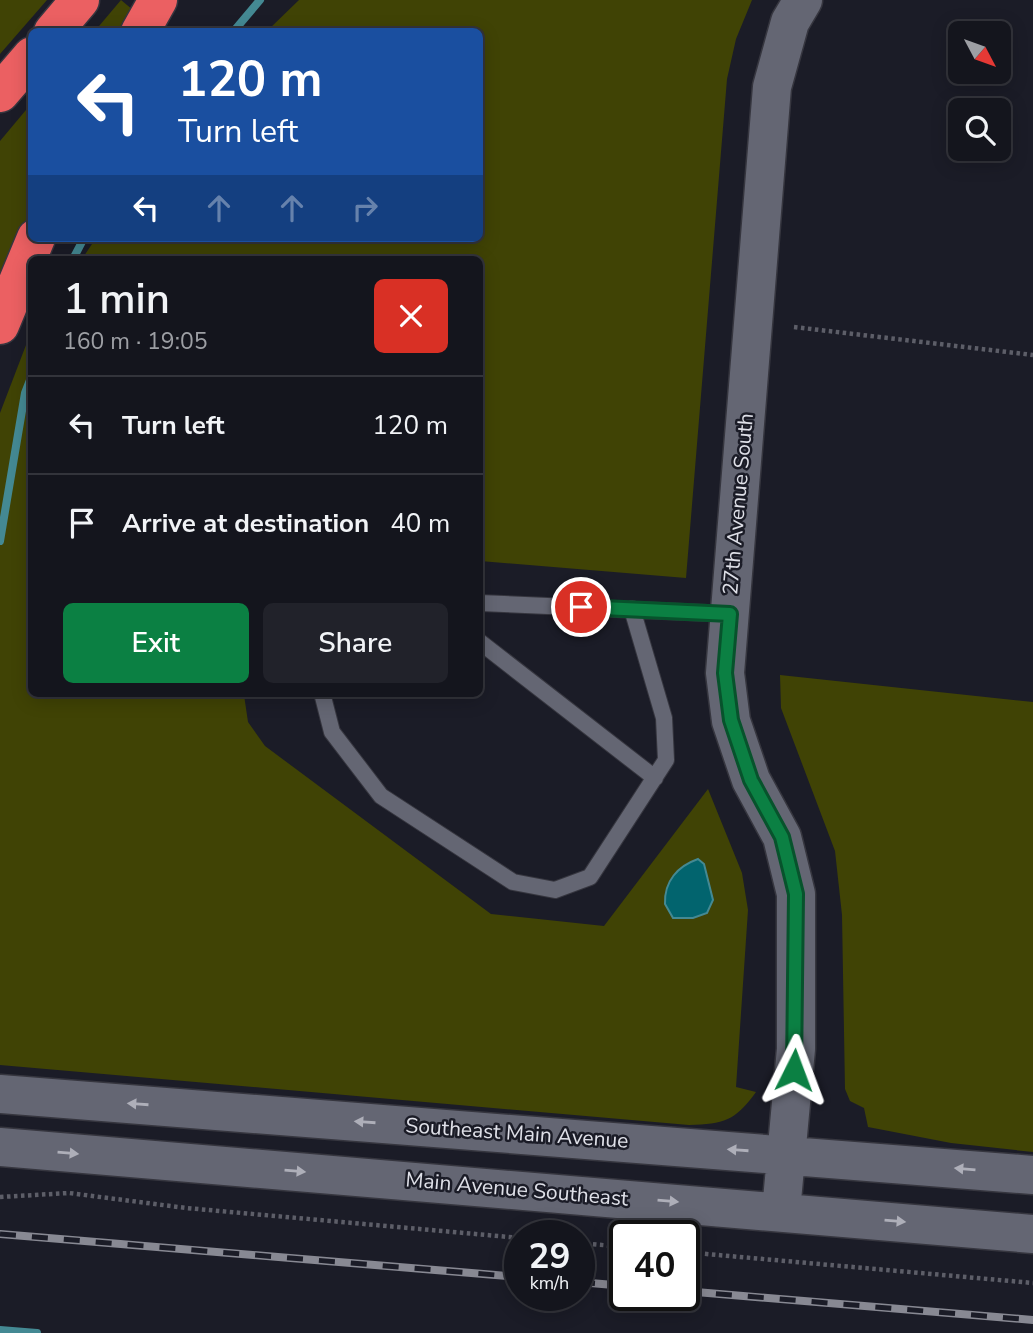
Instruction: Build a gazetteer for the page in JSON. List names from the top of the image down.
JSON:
{
  "streets": {
    "main road": ["27th Avenue South", "Southeast Main Avenue", "Main Avenue Southeast"]
  },
  "crossings": [
    ["27th Avenue South", "Southeast Main Avenue"],
    ["27th Avenue South", "Main Avenue Southeast"]
  ],
  "one_way": ["Southeast Main Avenue", "Main Avenue Southeast"],
  "north": "bottom right",
  "page": {
    "turn": ["120 m", "Turn left"],
    "heading": ["1 min", "160 m · 19:05"],
    "list": [
      {
        "name": "Turn left",
        "value": "120 m"
      },
      {
        "name": "Arrive at destination",
        "value": "40 m"
      }
    ],
    "buttons": ["Exit", "Share"],
    "speed": "29 km/h",
    "limit": "40"
  }
}
